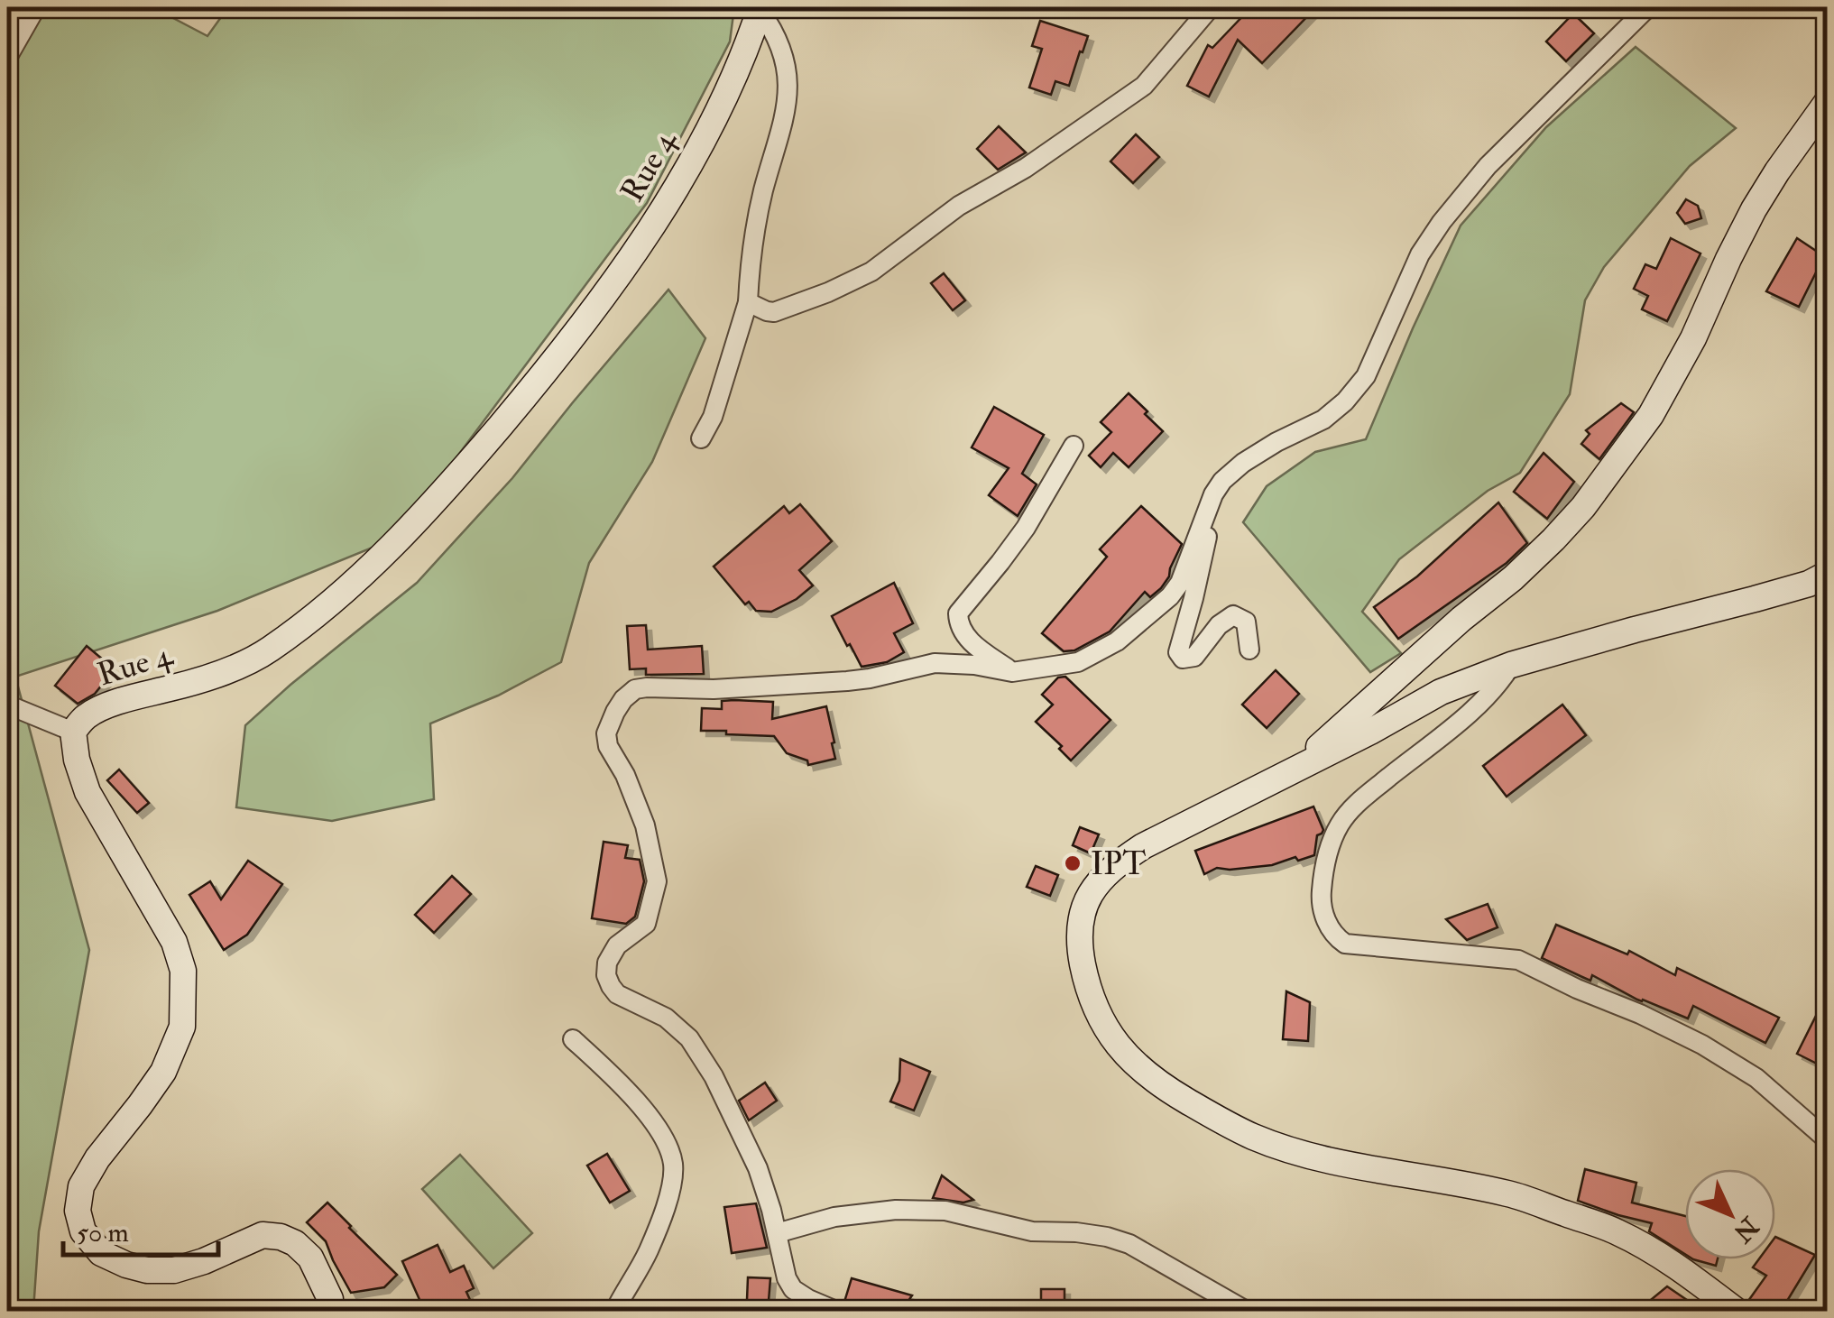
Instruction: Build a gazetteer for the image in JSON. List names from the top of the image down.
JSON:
{
  "streets": {
    "street": ["Rue 4"]
  },
  "places": ["IPT"],
  "scale_bar": "50 m",
  "north": "bottom right"
}
